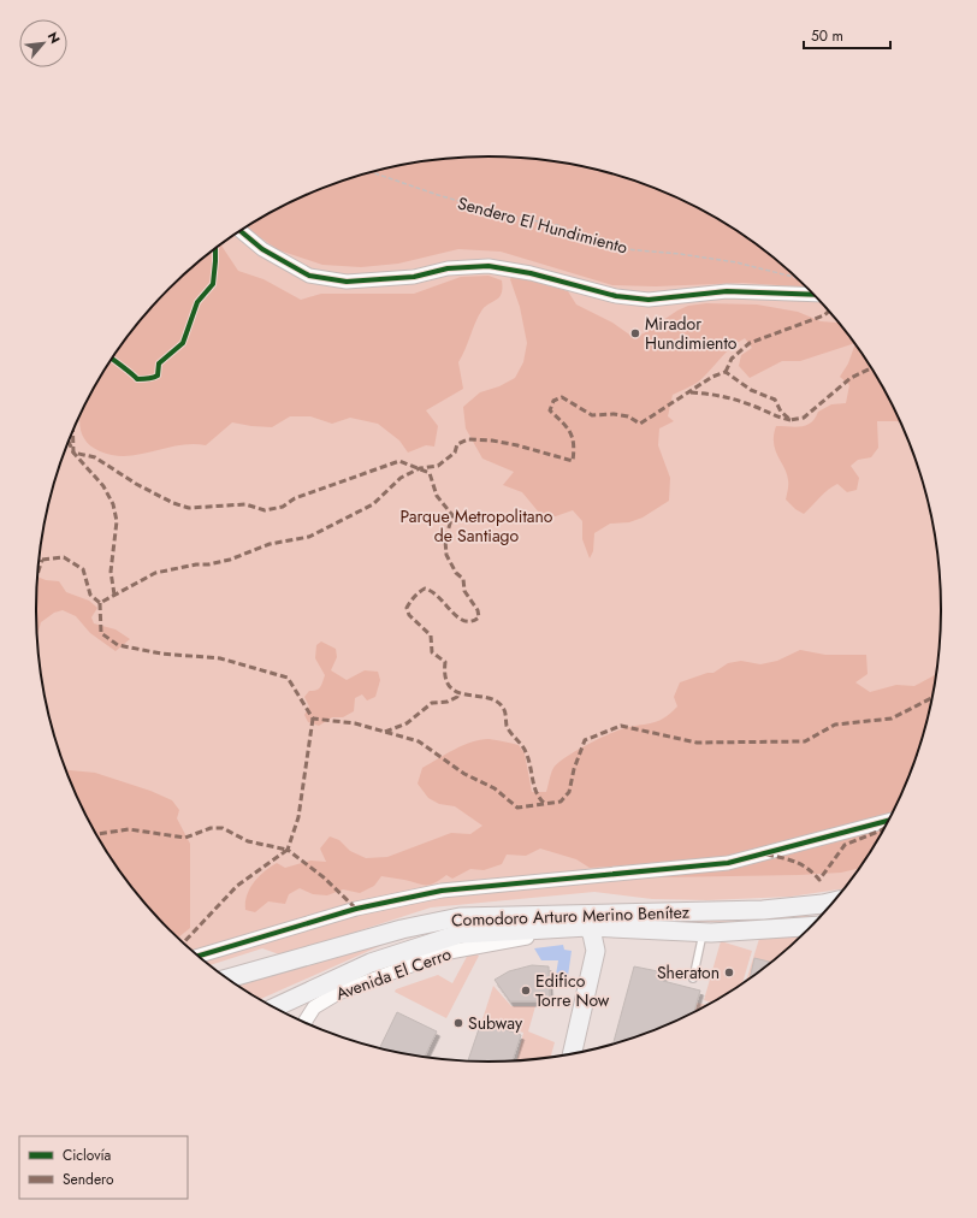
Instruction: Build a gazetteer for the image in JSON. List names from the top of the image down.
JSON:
{
  "streets": {
    "street": ["Comodoro Arturo Merino Benítez", "Avenida El Cerro"],
    "path": ["Sendero El Hundimiento"]
  },
  "crossings": [
    ["Comodoro Arturo Merino Benítez", "Avenida El Cerro"]
  ],
  "parks": ["Parque Metropolitano de Santiago"],
  "places": [
    "Mirador Hundimiento",
    "Sheraton",
    "Edifico Torre Now",
    "Subway"
  ],
  "legend": ["Ciclovía", "Sendero"],
  "scale_bar": "50 m",
  "north": "top right"
}
